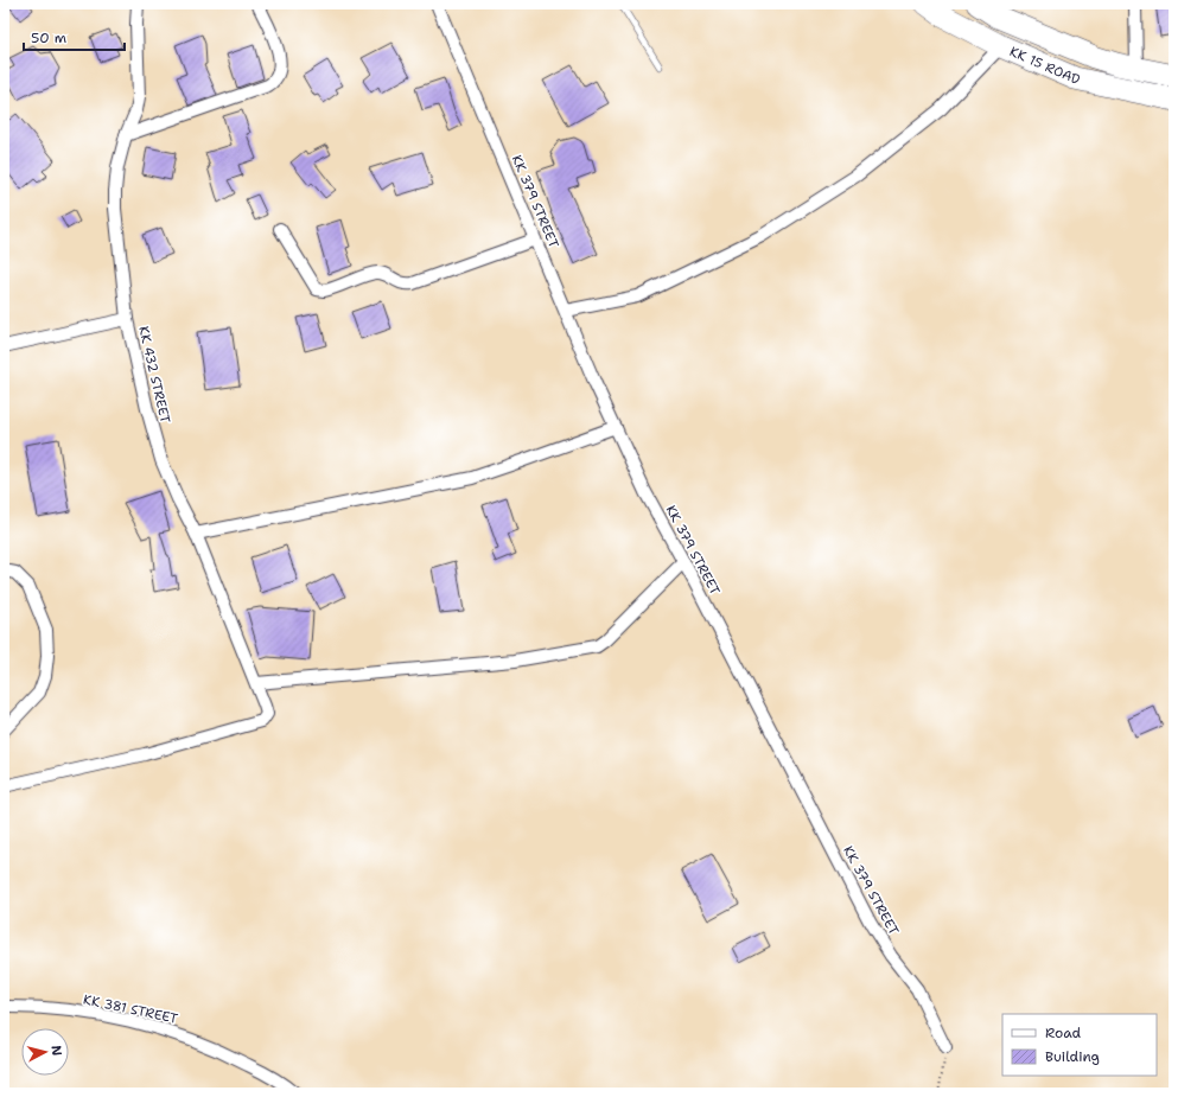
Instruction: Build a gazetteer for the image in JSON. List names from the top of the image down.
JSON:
{
  "streets": {
    "highway": ["KK 15 ROAD"],
    "street": ["KK 379 STREET", "KK 432 STREET", "KK 381 STREET"]
  },
  "legend": ["Road", "Building"],
  "scale_bar": "50 m",
  "north": "right"
}
